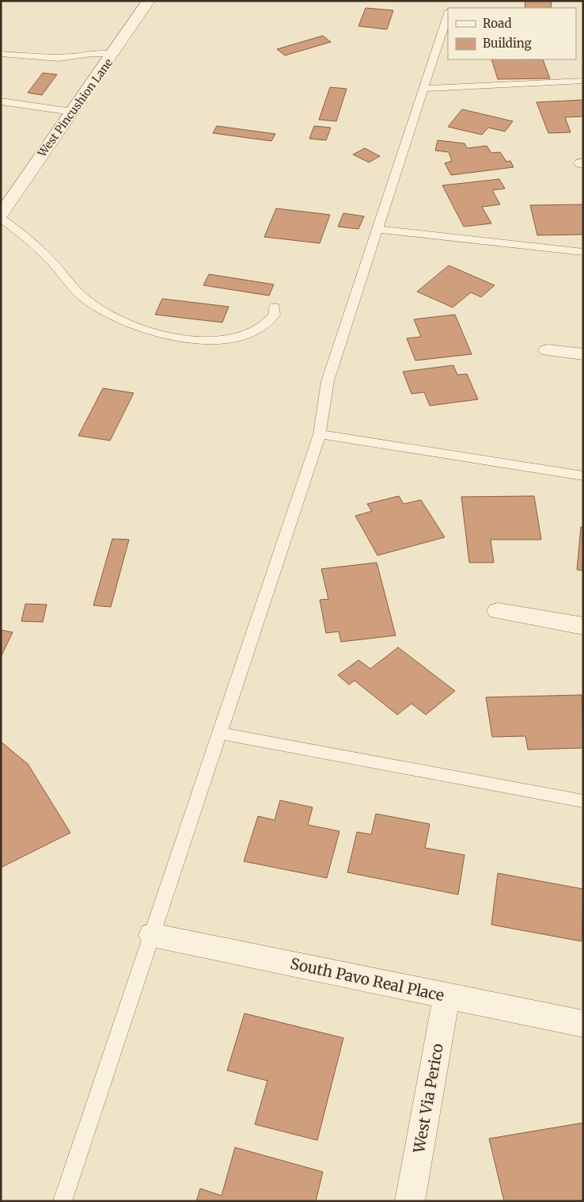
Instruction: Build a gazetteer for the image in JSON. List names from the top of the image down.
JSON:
{
  "streets": {
    "street": ["West Pincushion Lane", "South Pavo Real Place", "West Via Perico"]
  },
  "crossings": [
    ["South Pavo Real Place", "West Via Perico"]
  ],
  "legend": ["Road", "Building"]
}
